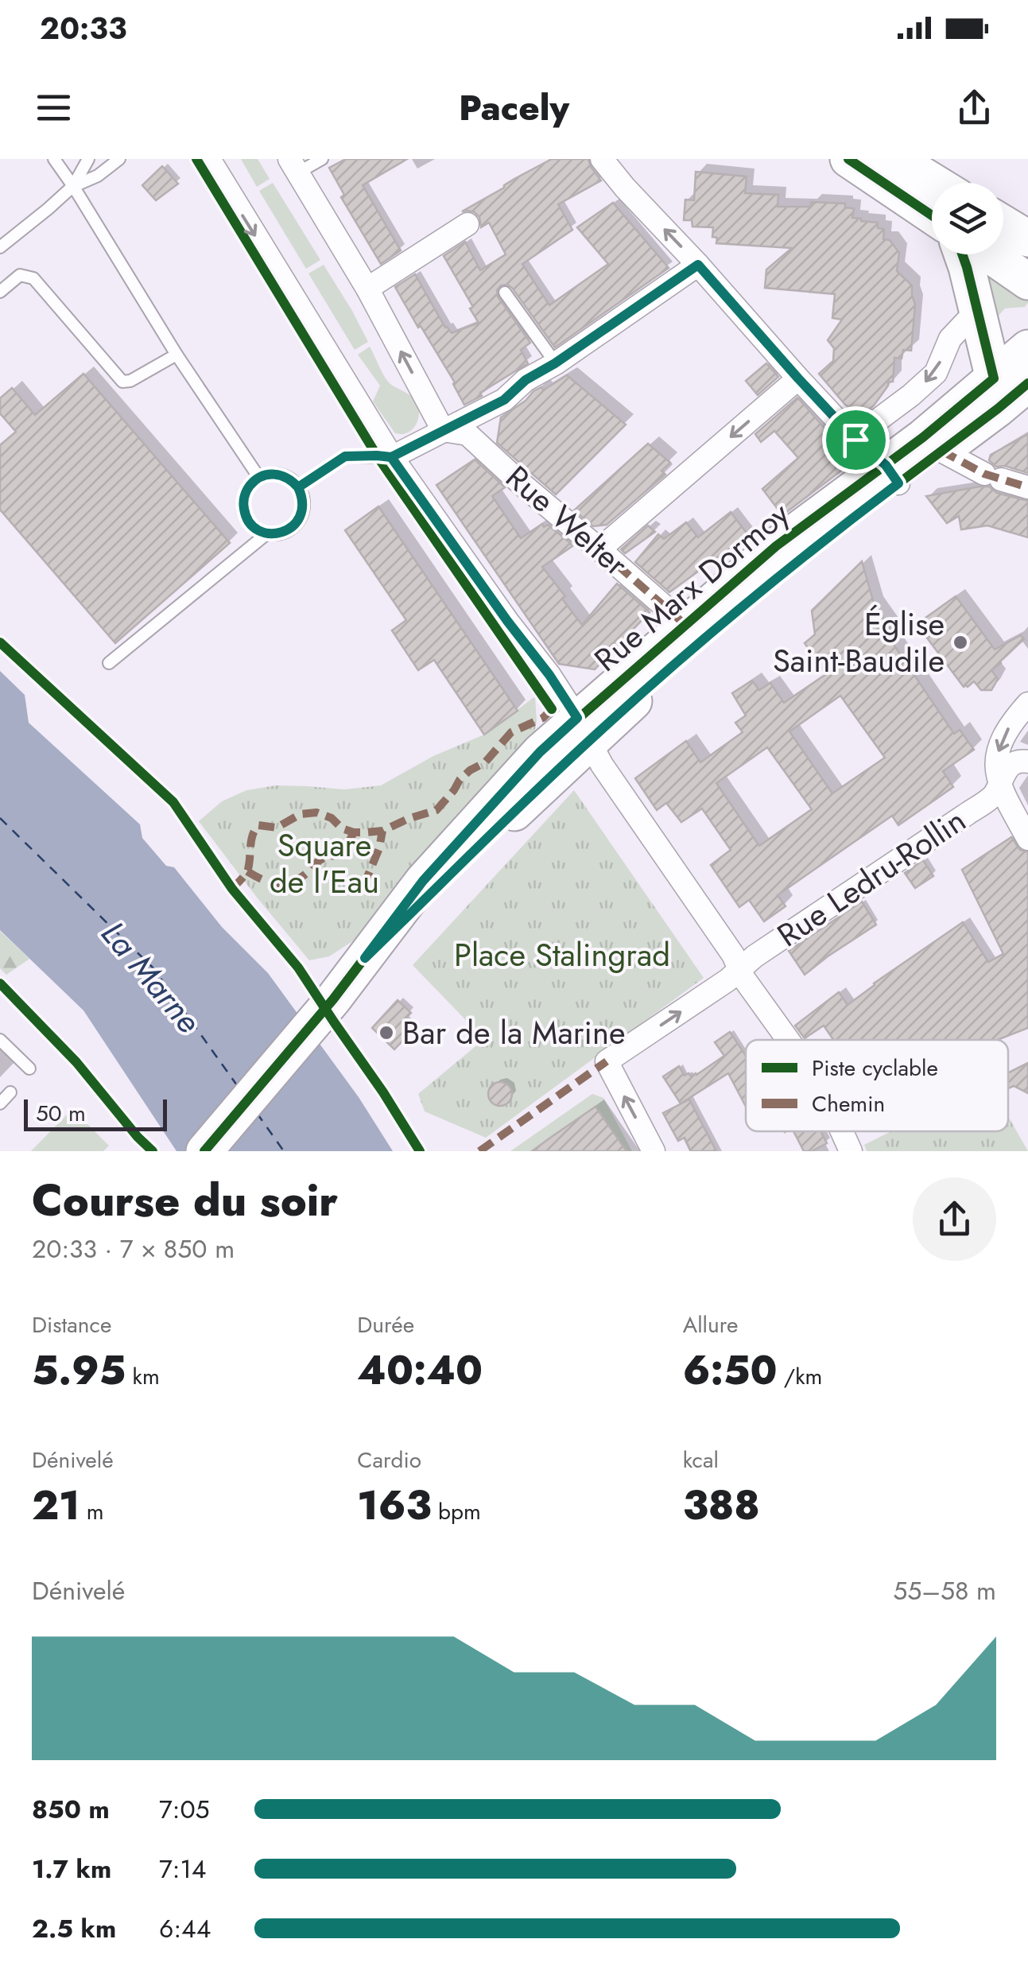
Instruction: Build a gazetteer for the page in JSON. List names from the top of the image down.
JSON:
{
  "streets": {
    "main road": ["Rue Marx Dormoy"],
    "street": ["Rue Welter", "Rue Ledru-Rollin"]
  },
  "crossings": [
    ["Rue Welter", "Rue Marx Dormoy"]
  ],
  "water": ["La Marne"],
  "parks": ["Square de l'Eau", "Place Stalingrad"],
  "places": ["Église Saint-Baudile", "Bar de la Marine"],
  "legend": ["Piste cyclable", "Chemin"],
  "scale_bar": "50 m",
  "page": {
    "status": "20:33",
    "header": "Pacely",
    "scale": "50 m",
    "heading": ["Course du soir", "20:33 · 7 × 850 m"],
    "stats": [
      ["Distance", "5.95 km"],
      ["Durée", "40:40"],
      ["Allure", "6:50 /km"],
      ["Dénivelé", "21 m"],
      ["Cardio", "163 bpm"],
      ["kcal", "388"]
    ],
    "chart": ["Dénivelé", "55–58 m"],
    "list": [
      {
        "name": "850 m",
        "note": "7:05"
      },
      {
        "name": "1.7 km",
        "note": "7:14"
      },
      {
        "name": "2.5 km",
        "note": "6:44"
      }
    ]
  }
}
